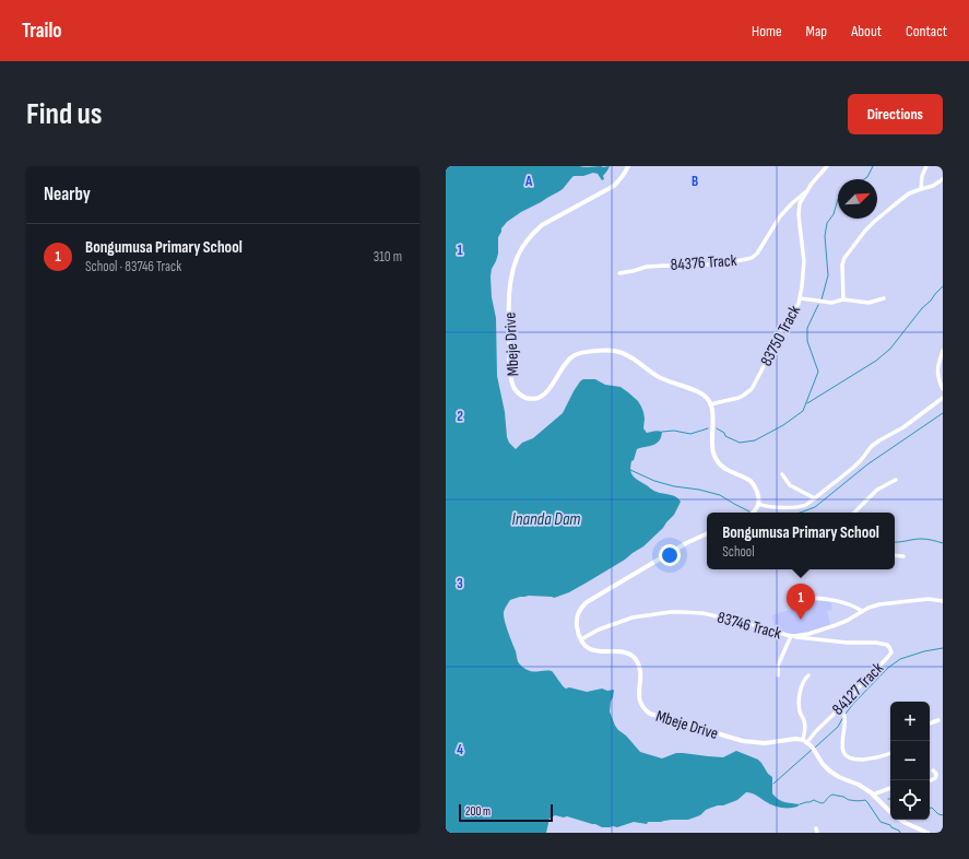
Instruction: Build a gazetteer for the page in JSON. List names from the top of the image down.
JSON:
{
  "streets": {
    "street": [
      "84376 Track",
      "83750 Track",
      "Mbeje Drive",
      "83746 Track",
      "84127 Track"
    ]
  },
  "crossings": [
    ["84376 Track", "83750 Track"],
    ["83750 Track", "Mbeje Drive"],
    ["Mbeje Drive", "83746 Track"],
    ["Mbeje Drive", "84127 Track"],
    ["83746 Track", "84127 Track"]
  ],
  "water": ["Inanda Dam"],
  "scale_bar": "200 m",
  "north": "top right",
  "page": {
    "header": "Trailo",
    "nav": [
      "Home",
      "Map",
      "About",
      "Contact"
    ],
    "buttons": "Directions",
    "title": "Find us",
    "heading": "Nearby",
    "list": [
      {
        "mark": "1",
        "name": "Bongumusa Primary School",
        "note": "School · 83746 Track",
        "value": "310 m"
      }
    ],
    "popup": ["Bongumusa Primary School", "School"],
    "pins": "1",
    "map_buttons": ["+", "−"],
    "scale": "200 m"
  },
  "grid": {
    "columns": ["A", "B"],
    "rows": [
      "1",
      "2",
      "3",
      "4"
    ]
  }
}
